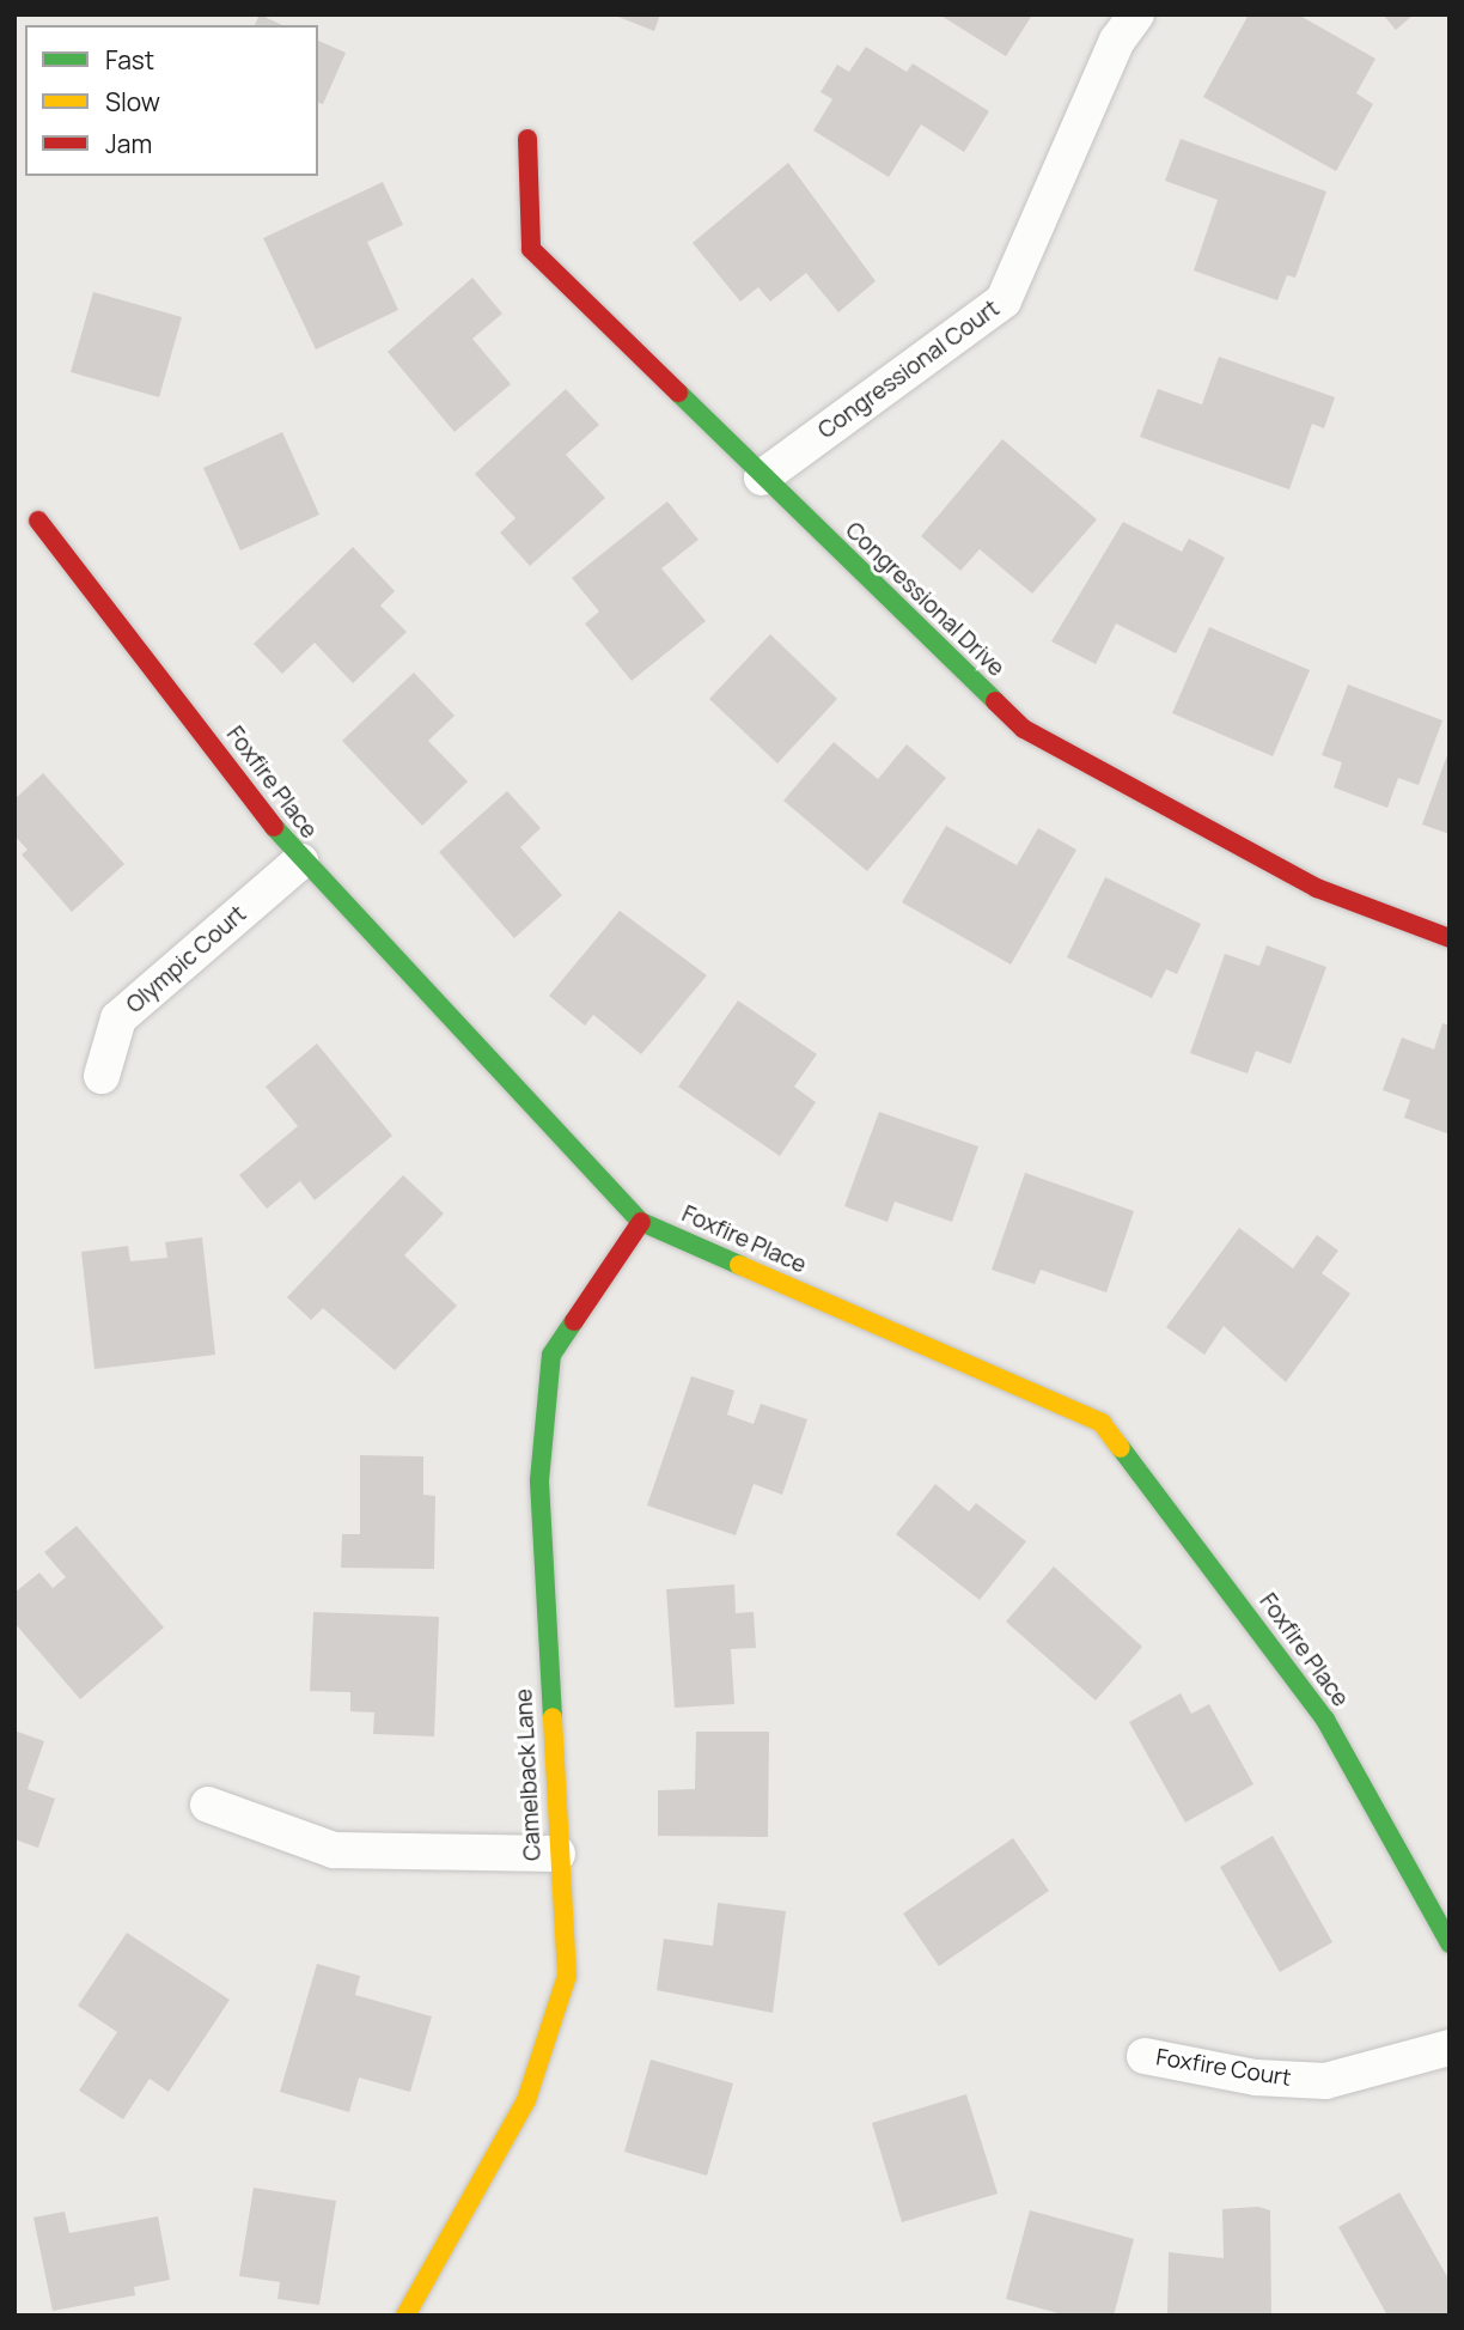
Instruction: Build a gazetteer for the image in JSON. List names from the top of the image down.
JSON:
{
  "streets": {
    "street": [
      "Congressional Court",
      "Congressional Drive",
      "Foxfire Place",
      "Olympic Court",
      "Camelback Lane",
      "Foxfire Court"
    ]
  },
  "crossings": [
    ["Congressional Court", "Congressional Drive"],
    ["Foxfire Place", "Olympic Court"],
    ["Foxfire Place", "Camelback Lane"]
  ],
  "legend": ["Fast", "Slow", "Jam"]
}
